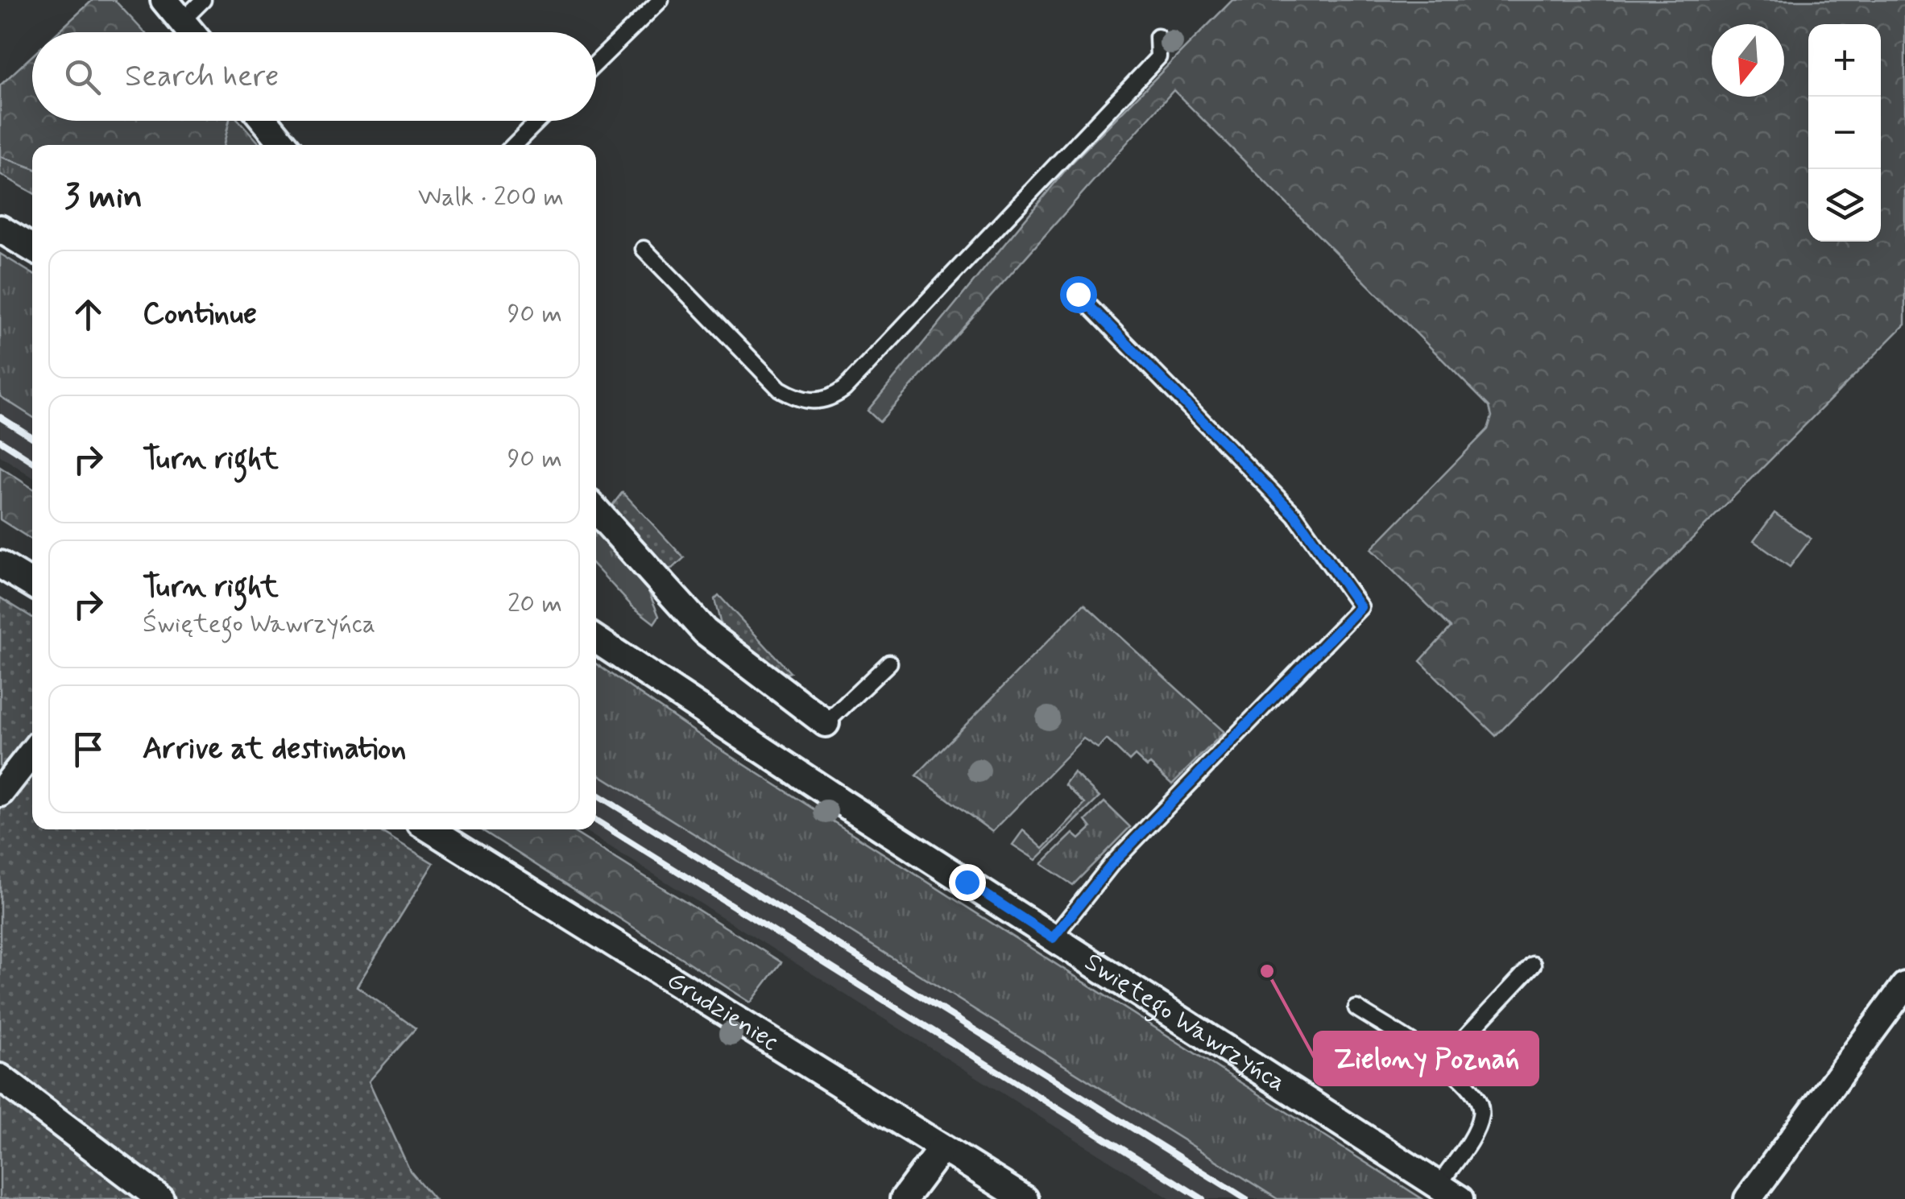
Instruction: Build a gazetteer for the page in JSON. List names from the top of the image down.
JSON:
{
  "streets": {
    "street": ["Grudzieniec", "Świętego Wawrzyńca"]
  },
  "places": ["Zielony Poznań"],
  "north": "bottom",
  "page": {
    "map_buttons": ["+", "−"],
    "search": "Search here",
    "heading": ["3 min", "Walk · 200 m"],
    "list": [
      ["Continue", "90 m"],
      ["Turn right", "90 m"],
      ["Turn right", "Świętego Wawrzyńca", "20 m"],
      "Arrive at destination"
    ]
  }
}
